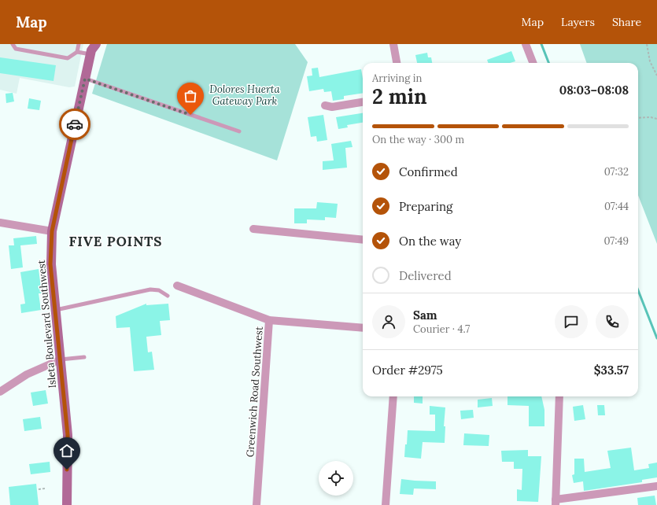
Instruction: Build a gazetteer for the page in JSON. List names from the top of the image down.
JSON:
{
  "streets": {
    "main road": ["Isleta Boulevard Southwest"],
    "street": ["Greenwich Road Southwest"]
  },
  "districts": ["FIVE POINTS"],
  "parks": ["Dolores Huerta Gateway Park"],
  "page": {
    "header": "Map",
    "nav": ["Map", "Layers", "Share"],
    "heading": ["2 min", "Arriving in", "08:03–08:08"],
    "panel": [
      "Sam",
      "Courier · 4.7",
      "Order #2975",
      "$33.57"
    ],
    "bar": "On the way · 300 m",
    "list": [
      ["Confirmed", "07:32"],
      ["Preparing", "07:44"],
      ["On the way", "07:49"],
      "Delivered"
    ]
  }
}
